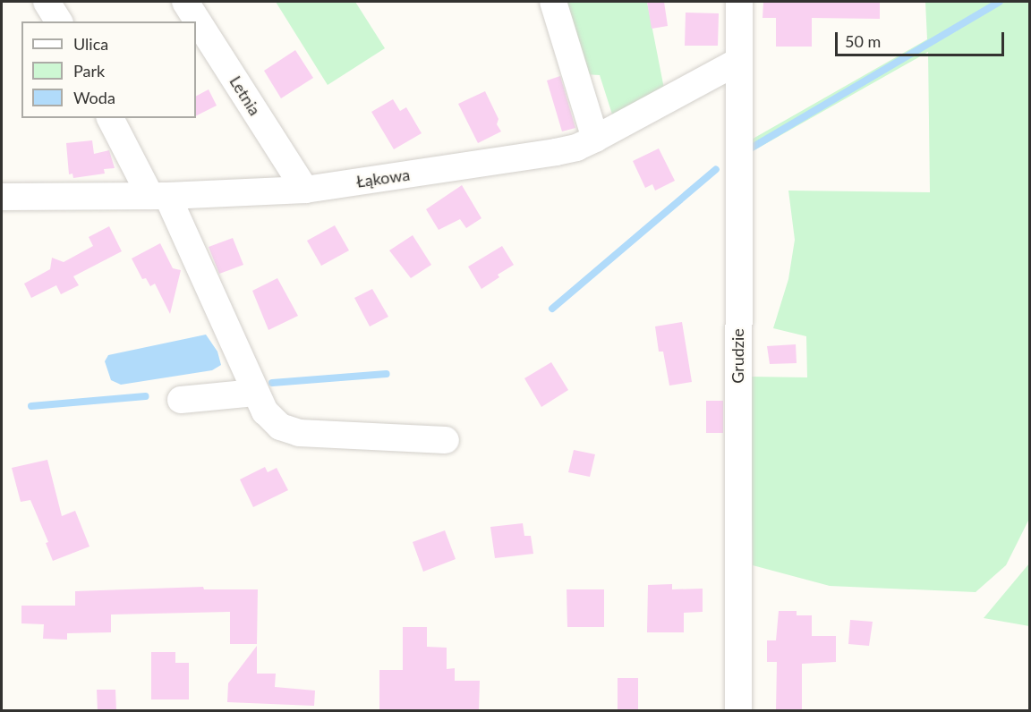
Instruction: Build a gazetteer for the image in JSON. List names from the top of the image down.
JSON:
{
  "streets": {
    "street": ["Letnia", "Łąkowa", "Grudzie"]
  },
  "crossings": [
    ["Letnia", "Łąkowa"],
    ["Łąkowa", "Grudzie"]
  ],
  "legend": ["Ulica", "Park", "Woda"],
  "scale_bar": "50 m"
}
